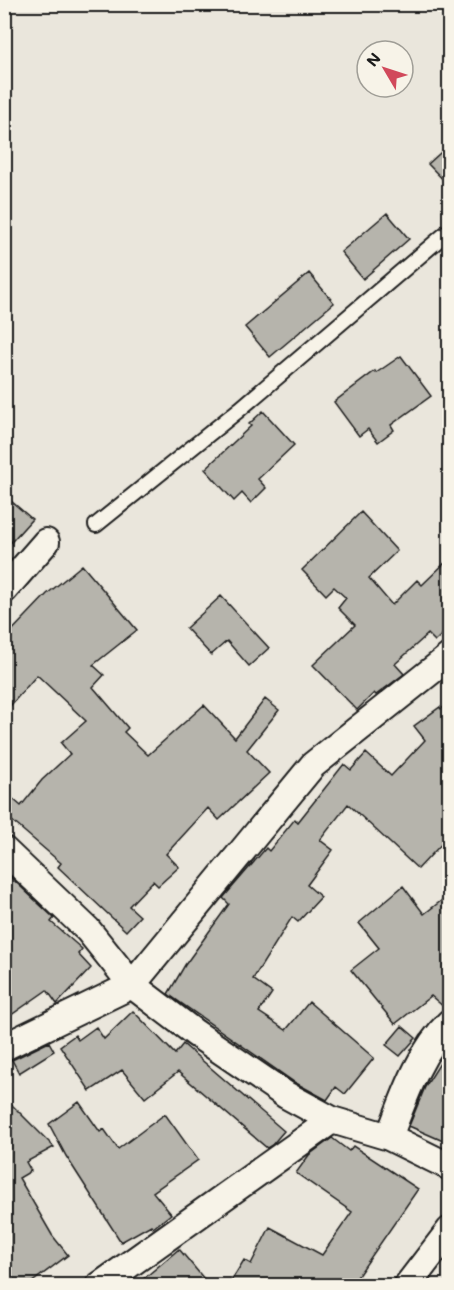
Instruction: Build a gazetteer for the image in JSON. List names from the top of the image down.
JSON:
{
  "north": "top left"
}
